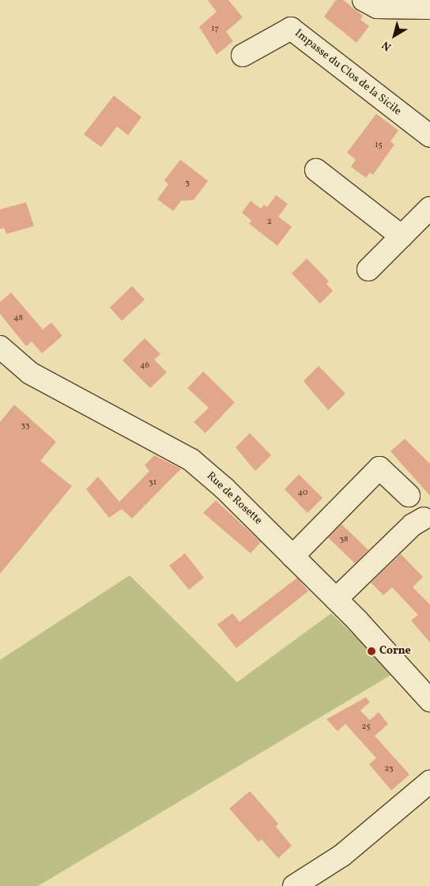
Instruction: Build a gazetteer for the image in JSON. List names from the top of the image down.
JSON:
{
  "streets": {
    "street": ["Impasse du Clos de la Sicile", "Rue de Rosette"]
  },
  "places": ["Corne"],
  "house_numbers": [
    "17",
    "15",
    "3",
    "2",
    "48",
    "46",
    "33",
    "31",
    "40",
    "38",
    "25",
    "23"
  ],
  "north": "bottom left"
}
